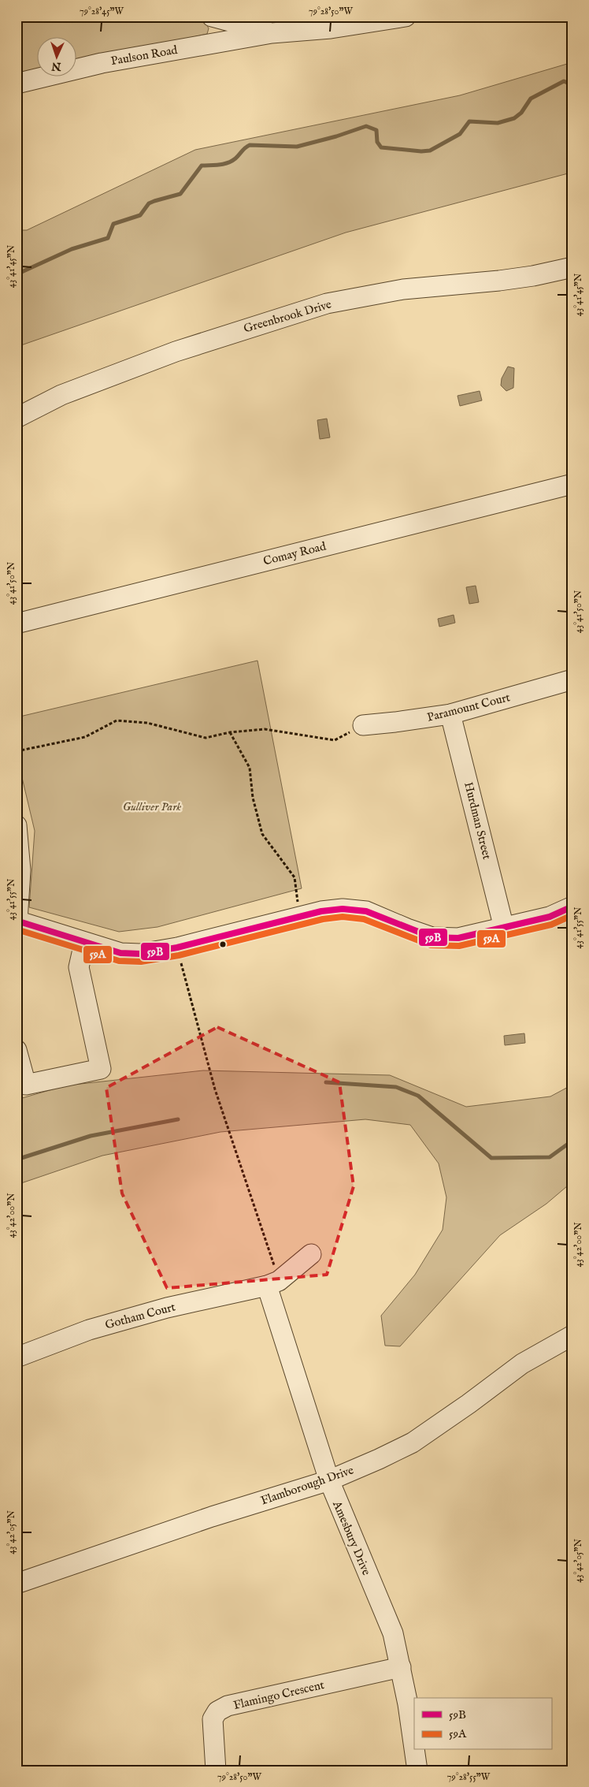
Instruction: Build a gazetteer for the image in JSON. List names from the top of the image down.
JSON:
{
  "streets": {
    "street": [
      "Paulson Road",
      "Greenbrook Drive",
      "Comay Road",
      "Paramount Court",
      "Hurdman Street",
      "Gotham Court",
      "Flamborough Drive",
      "Amesbury Drive",
      "Flamingo Crescent"
    ]
  },
  "crossings": [
    ["Paramount Court", "Hurdman Street"],
    ["Gotham Court", "Amesbury Drive"],
    ["Flamborough Drive", "Amesbury Drive"],
    ["Amesbury Drive", "Flamingo Crescent"]
  ],
  "parks": ["Gulliver Park"],
  "lines": ["transit line 59B", "transit line 59A"],
  "legend": ["59B", "59A"],
  "north": "bottom",
  "coordinates": [
    "79°28'45\"W",
    "79°28'50\"W",
    "43°41'45\"N",
    "43°41'50\"N",
    "43°41'55\"N",
    "43°42'00\"N",
    "43°42'05\"N",
    "79°28'55\"W"
  ]
}
